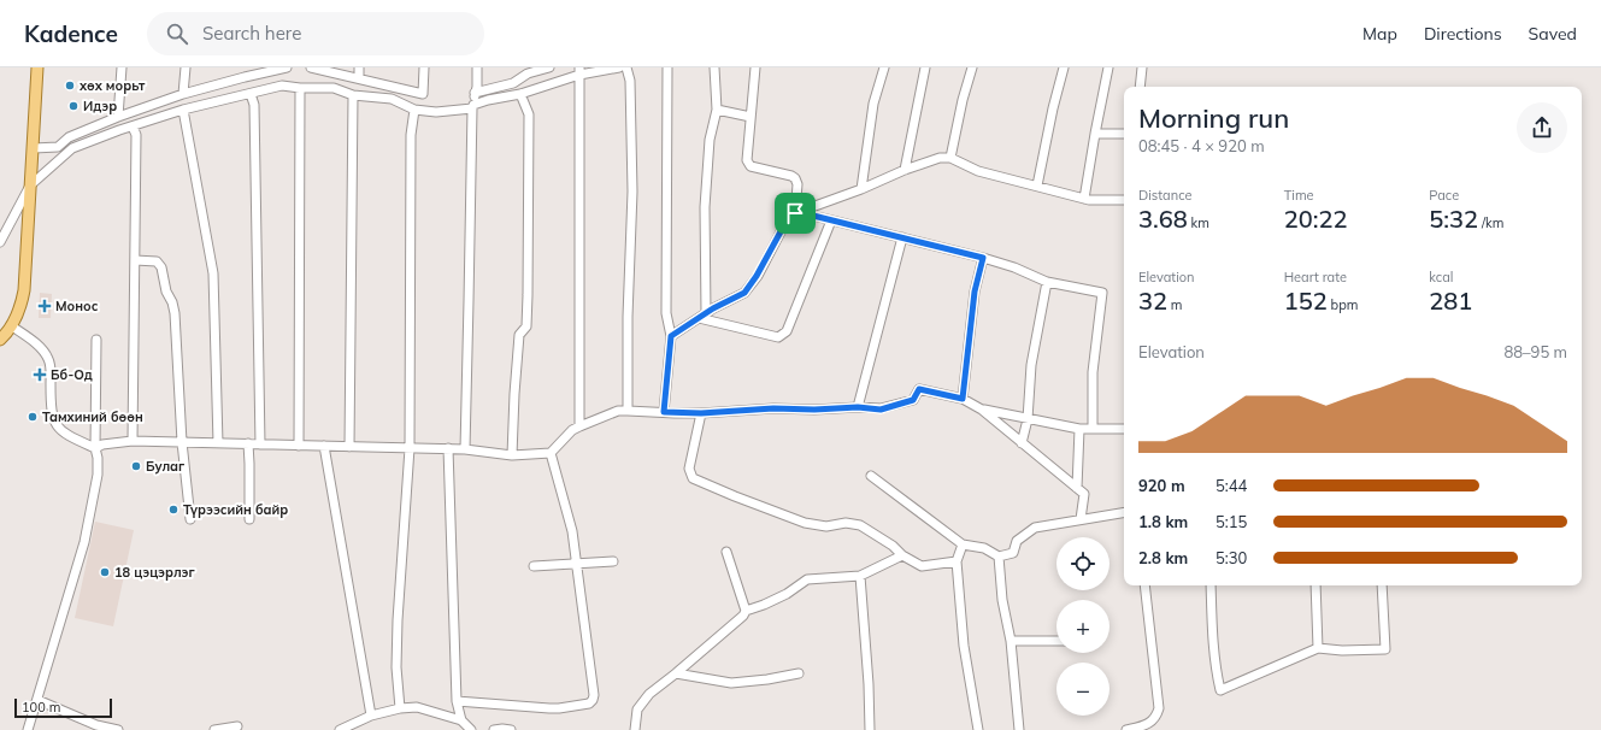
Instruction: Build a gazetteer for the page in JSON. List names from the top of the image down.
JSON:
{
  "places": {
    "other": [
      "хөх морьт",
      "Идэр",
      "Тамхиний бөөн",
      "Булаг",
      "Түрээсийн байр",
      "18 цэцэрлэг"
    ],
    "health": ["Монос", "Бб-Од"]
  },
  "scale_bar": "100 m",
  "page": {
    "header": "Kadence",
    "search": "Search here",
    "nav": ["Map", "Directions", "Saved"],
    "heading": ["Morning run", "08:45 · 4 × 920 m"],
    "stats": [
      ["Distance", "3.68 km"],
      ["Time", "20:22"],
      ["Pace", "5:32 /km"],
      ["Elevation", "32 m"],
      ["Heart rate", "152 bpm"],
      ["kcal", "281"]
    ],
    "chart": ["Elevation", "88–95 m"],
    "list": [
      {
        "name": "920 m",
        "note": "5:44"
      },
      {
        "name": "1.8 km",
        "note": "5:15"
      },
      {
        "name": "2.8 km",
        "note": "5:30"
      }
    ],
    "map_buttons": ["+", "−"],
    "scale": "100 m"
  }
}
